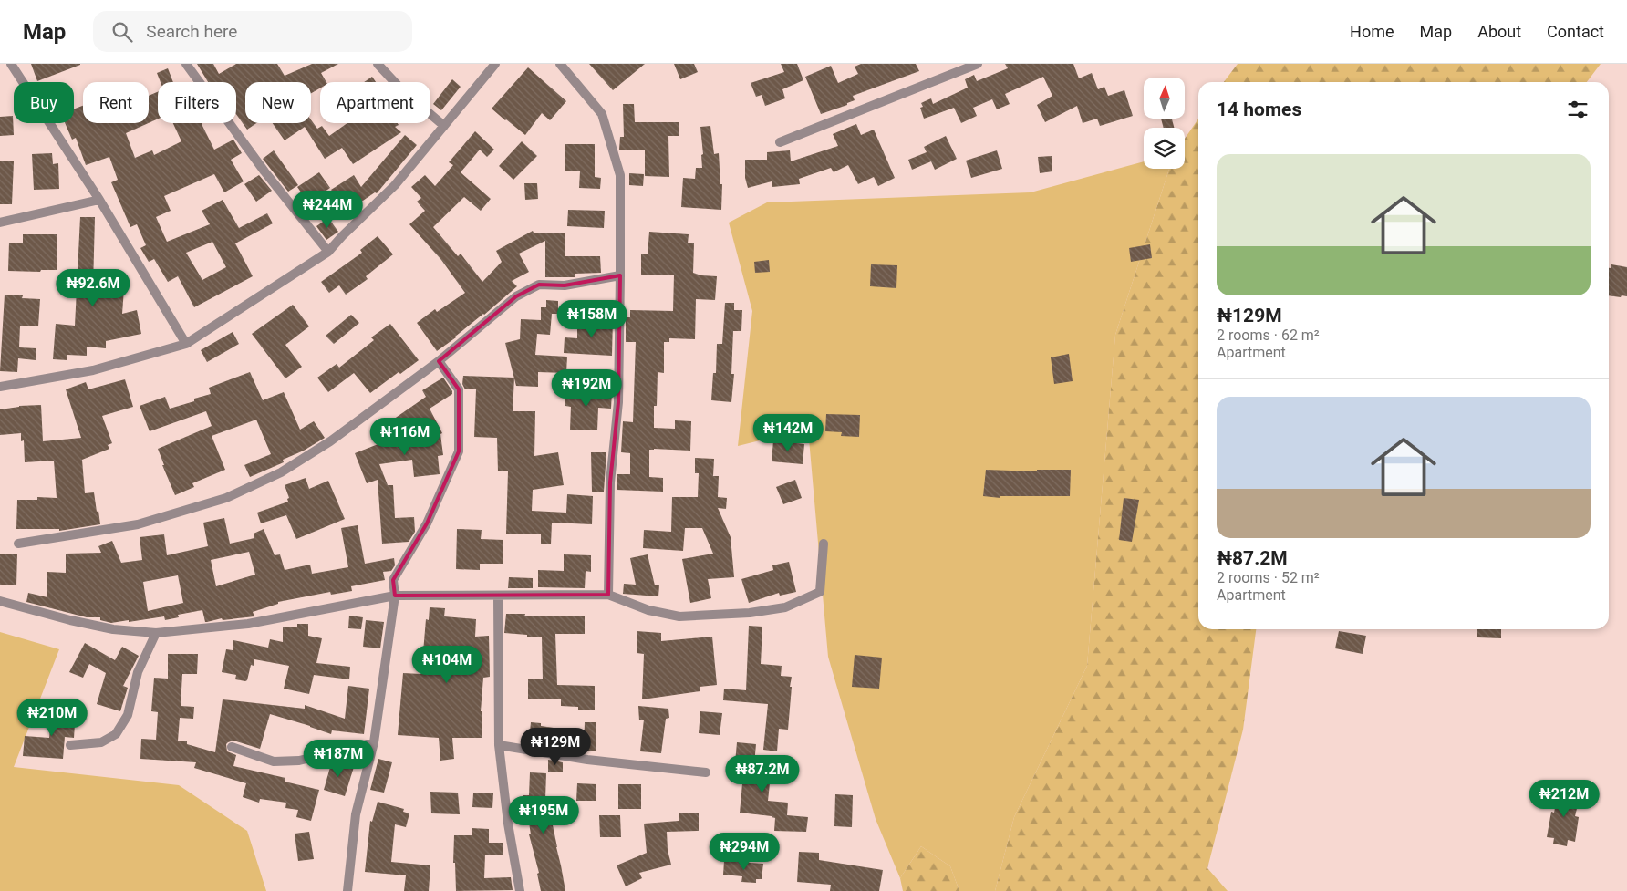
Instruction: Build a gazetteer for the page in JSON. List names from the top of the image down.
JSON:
{
  "north": "top",
  "page": {
    "header": "Map",
    "search": "Search here",
    "nav": [
      "Home",
      "Map",
      "About",
      "Contact"
    ],
    "chip": [
      "Buy",
      "Rent",
      "Filters",
      "New",
      "Apartment"
    ],
    "heading": "14 homes",
    "list": [
      {
        "name": "₦129M",
        "note": "2 rooms · 62 m² · Apartment"
      },
      {
        "name": "₦87.2M",
        "note": "2 rooms · 52 m² · Apartment"
      }
    ],
    "price": [
      "₦244M",
      "₦92.6M",
      "₦158M",
      "₦192M",
      "₦142M",
      "₦116M",
      "₦104M",
      "₦210M",
      "₦129M",
      "₦187M",
      "₦87.2M",
      "₦212M",
      "₦195M",
      "₦294M"
    ]
  }
}
